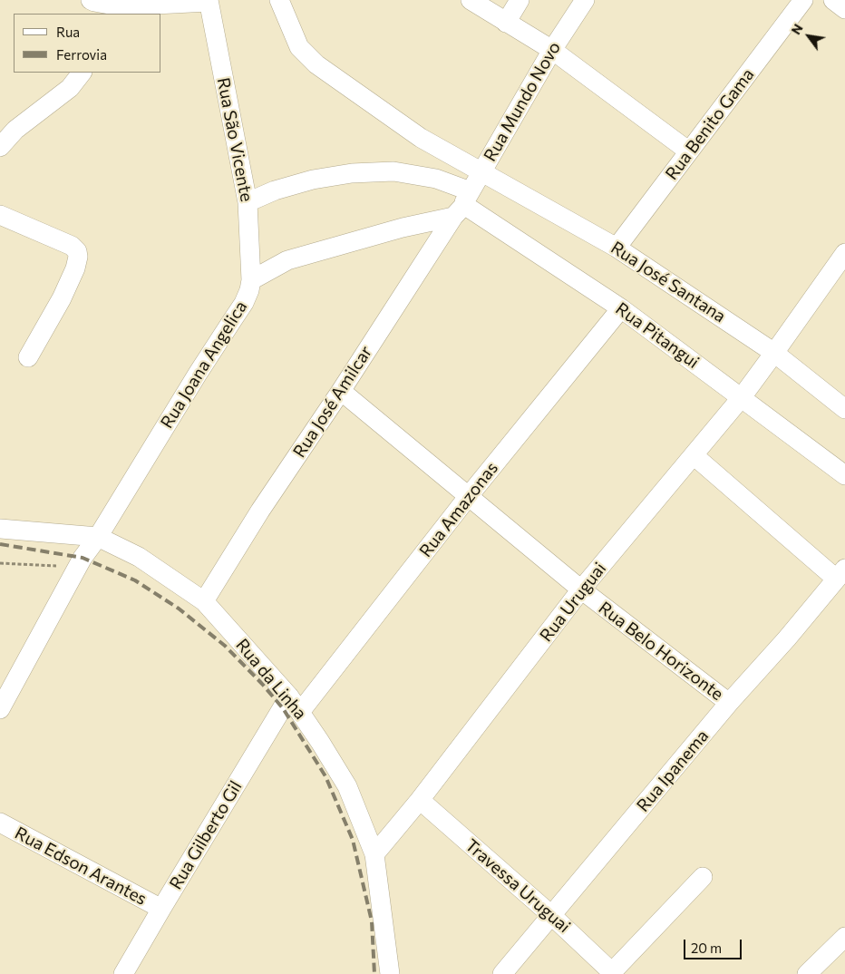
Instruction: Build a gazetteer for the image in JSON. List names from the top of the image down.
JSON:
{
  "streets": {
    "street": [
      "Rua Mundo Novo",
      "Rua Benito Gama",
      "Rua São Vicente",
      "Rua José Santana",
      "Rua Pitangui",
      "Rua Joana Angelica",
      "Rua José Amilcar",
      "Rua Amazonas",
      "Rua Uruguai",
      "Rua Belo Horizonte",
      "Rua da Linha",
      "Rua Ipanema",
      "Rua Gilberto Gil",
      "Rua Edson Arantes",
      "Travessa Uruguai"
    ]
  },
  "crossings": [
    ["Rua Mundo Novo", "Rua José Santana"],
    ["Rua Mundo Novo", "Rua Pitangui"],
    ["Rua Mundo Novo", "Rua Joana Angelica"],
    ["Rua Mundo Novo", "Rua José Amilcar"],
    ["Rua Benito Gama", "Rua José Santana"],
    ["Rua São Vicente", "Rua Pitangui"],
    ["Rua São Vicente", "Rua Joana Angelica"],
    ["Rua José Santana", "Rua Uruguai"],
    ["Rua Pitangui", "Rua Joana Angelica"],
    ["Rua Pitangui", "Rua José Amilcar"],
    ["Rua Pitangui", "Rua Amazonas"],
    ["Rua Pitangui", "Rua Uruguai"],
    ["Rua Joana Angelica", "Rua José Amilcar"],
    ["Rua Joana Angelica", "Rua da Linha"],
    ["Rua José Amilcar", "Rua Belo Horizonte"],
    ["Rua José Amilcar", "Rua da Linha"],
    ["Rua Amazonas", "Rua Belo Horizonte"],
    ["Rua Amazonas", "Rua da Linha"],
    ["Rua Amazonas", "Rua Gilberto Gil"],
    ["Rua Uruguai", "Rua Belo Horizonte"],
    ["Rua Uruguai", "Rua da Linha"],
    ["Rua Uruguai", "Travessa Uruguai"],
    ["Rua Belo Horizonte", "Rua Ipanema"],
    ["Rua da Linha", "Rua Gilberto Gil"],
    ["Rua Ipanema", "Travessa Uruguai"],
    ["Rua Gilberto Gil", "Rua Edson Arantes"]
  ],
  "legend": ["Rua", "Ferrovia"],
  "scale_bar": "20 m",
  "north": "top left"
}
